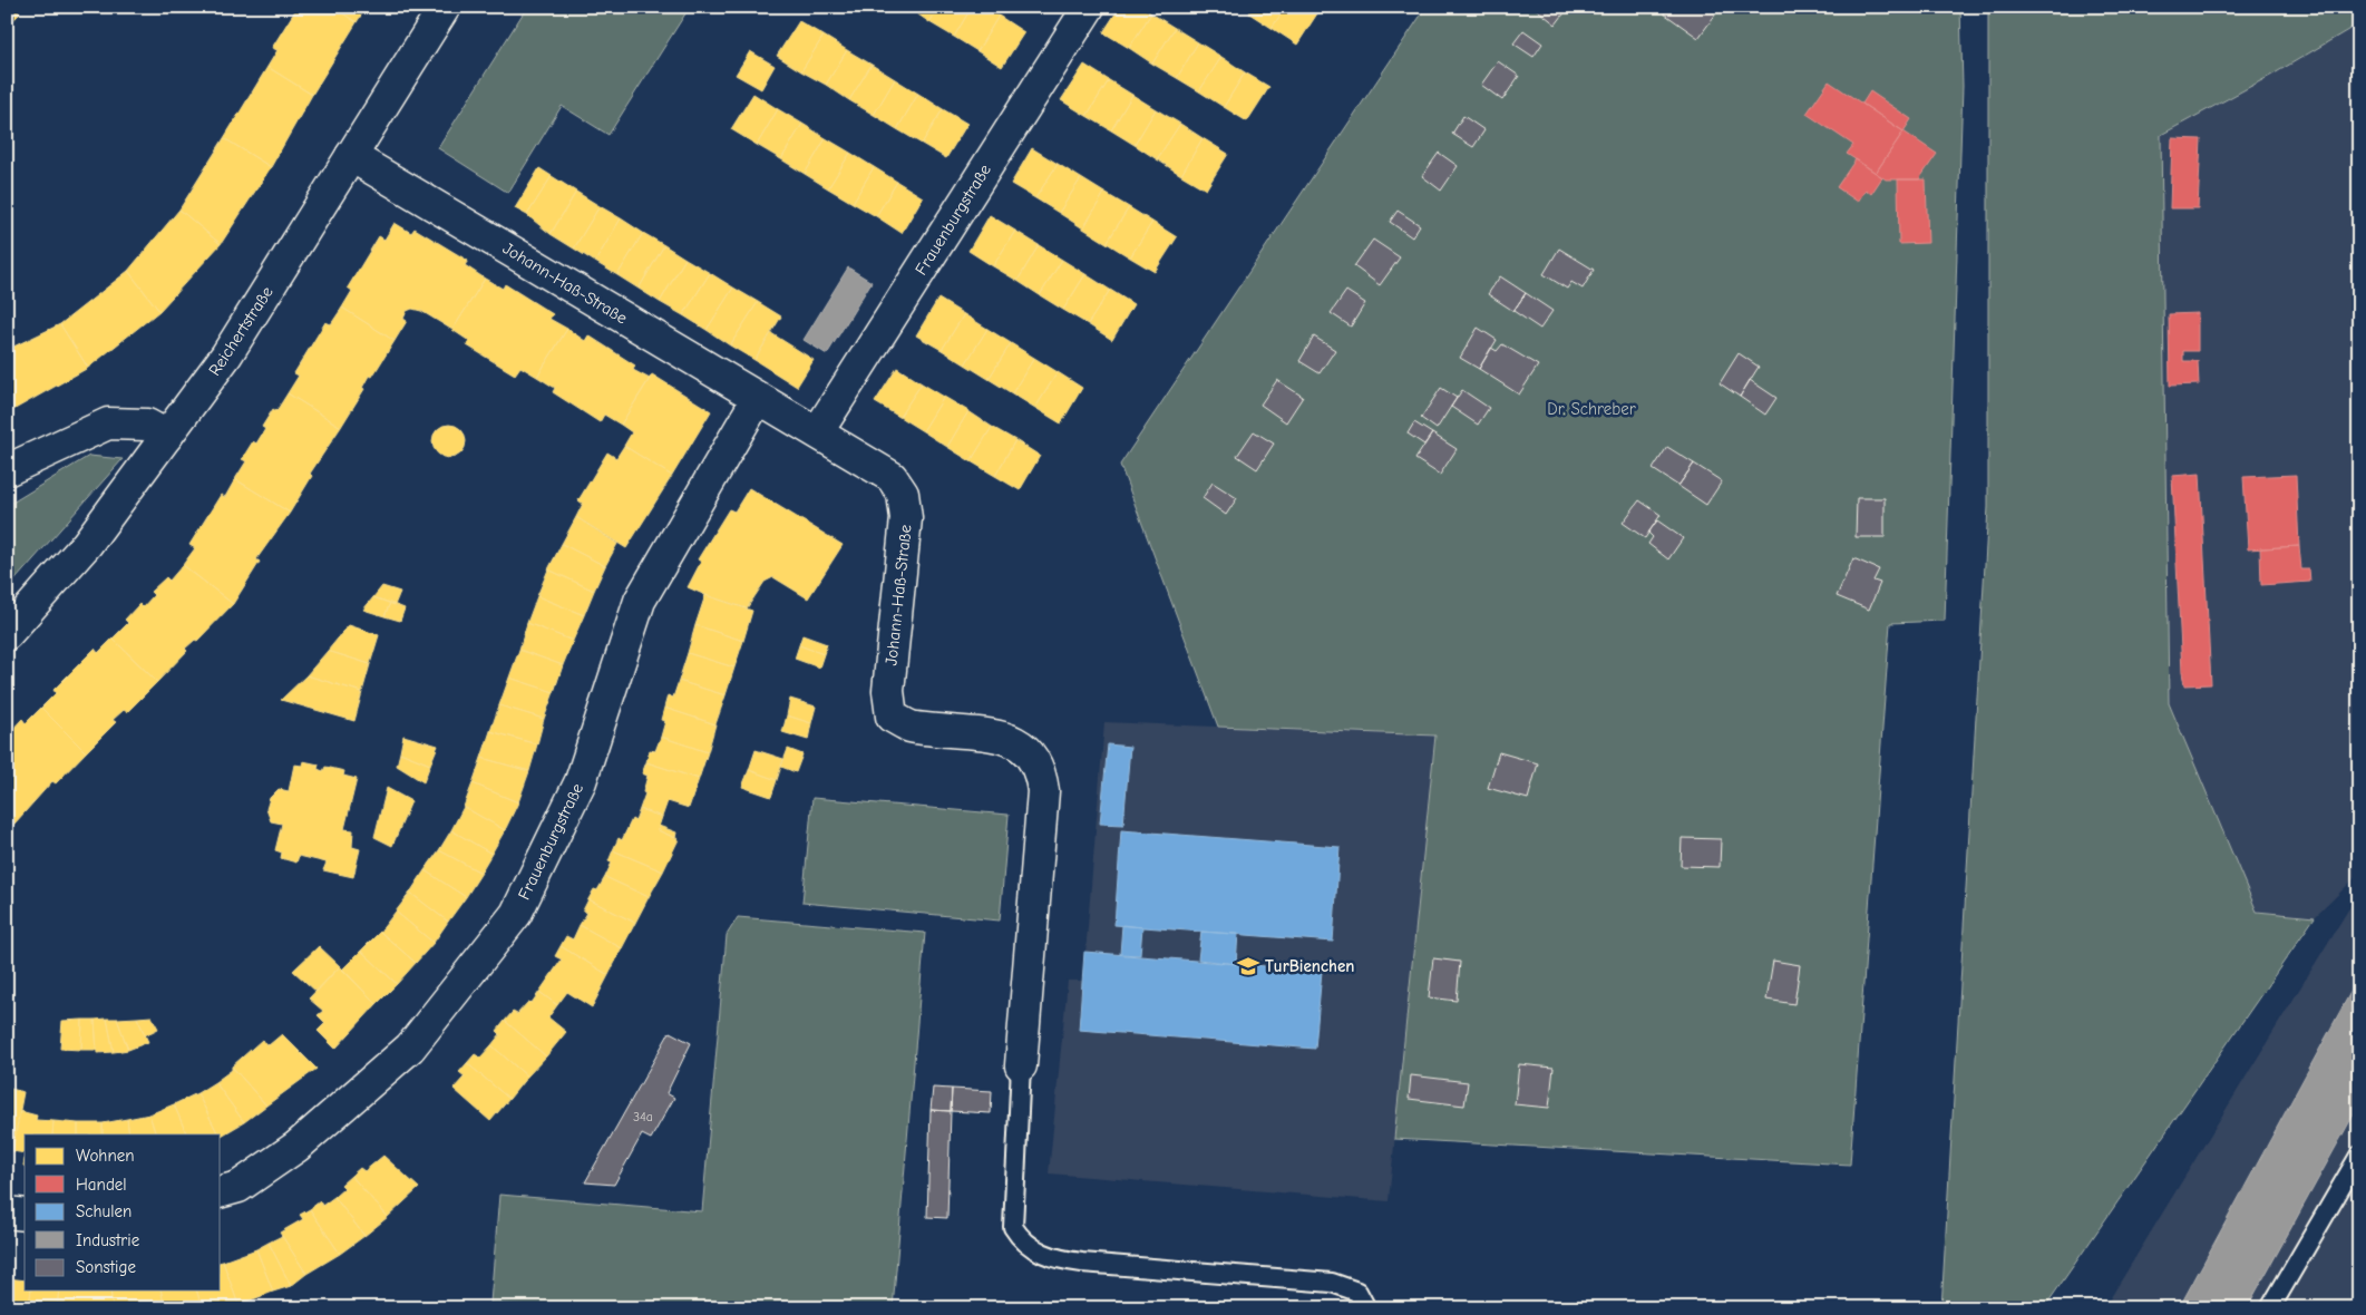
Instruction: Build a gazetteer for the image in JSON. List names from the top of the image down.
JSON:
{
  "streets": {
    "street": ["Frauenburgstraße", "Johann-Haß-Straße", "Reichertstraße"]
  },
  "crossings": [
    ["Frauenburgstraße", "Johann-Haß-Straße"],
    ["Johann-Haß-Straße", "Reichertstraße"]
  ],
  "parks": ["Dr. Schreber"],
  "places": {
    "school or university": ["TurBienchen"]
  },
  "house_numbers": ["34a"],
  "legend": [
    "Wohnen",
    "Handel",
    "Schulen",
    "Industrie",
    "Sonstige"
  ]
}
